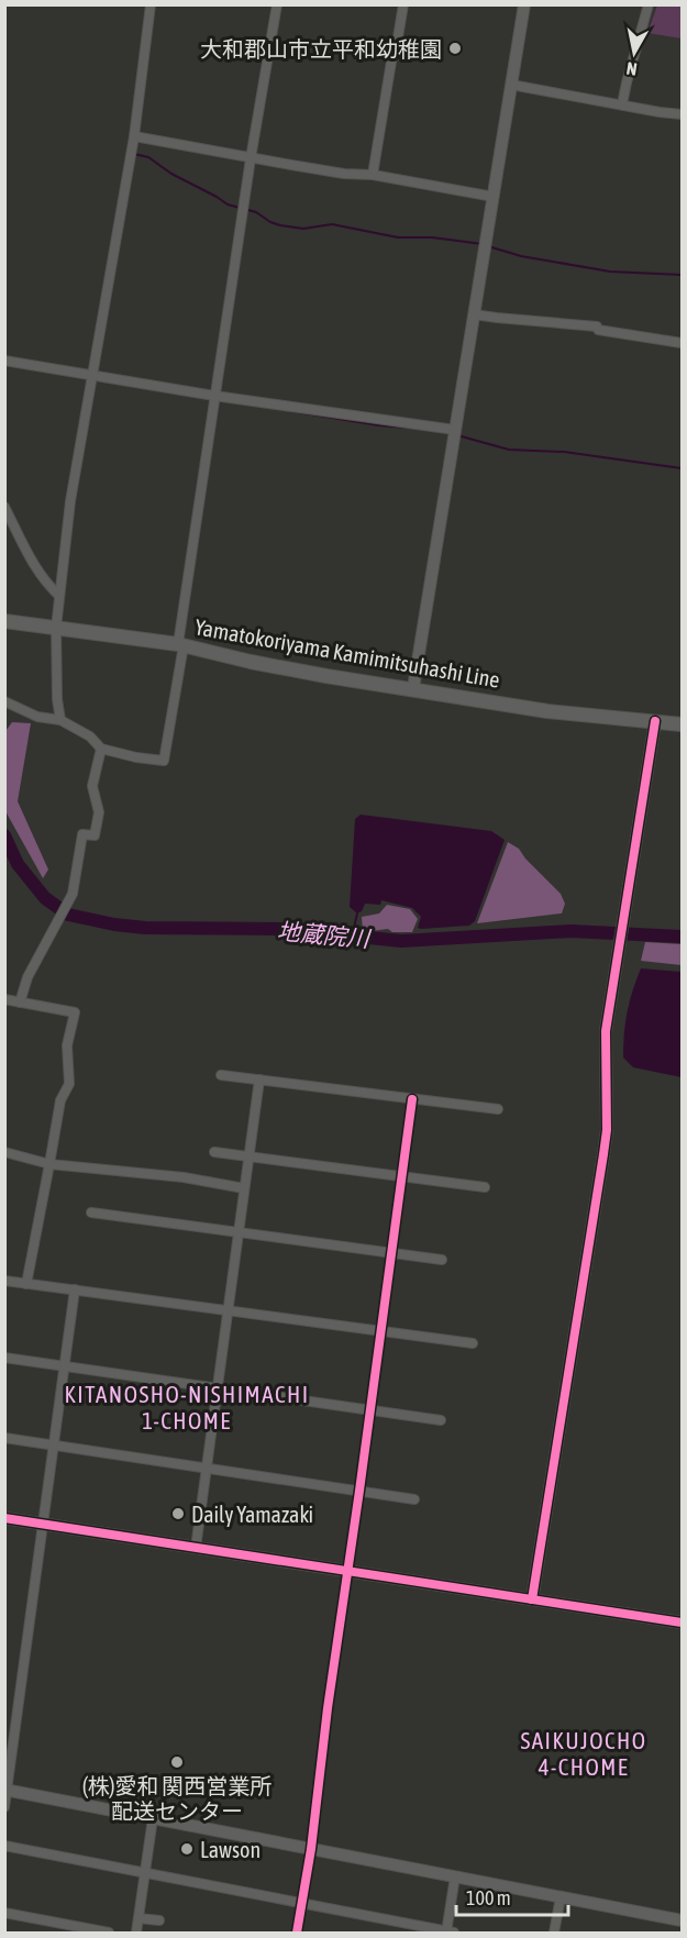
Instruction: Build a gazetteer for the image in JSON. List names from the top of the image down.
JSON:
{
  "streets": {
    "main road": ["Yamatokoriyama Kamimitsuhashi Line"]
  },
  "districts": ["KITANOSHO-NISHIMACHI 1-CHOME", "SAIKUJOCHO 4-CHOME"],
  "water": ["地蔵院川"],
  "places": [
    "大和郡山市立平和幼稚園",
    "Daily Yamazaki",
    "(株)愛和 関西営業所 配送センター",
    "Lawson"
  ],
  "scale_bar": "100 m",
  "north": "bottom"
}
